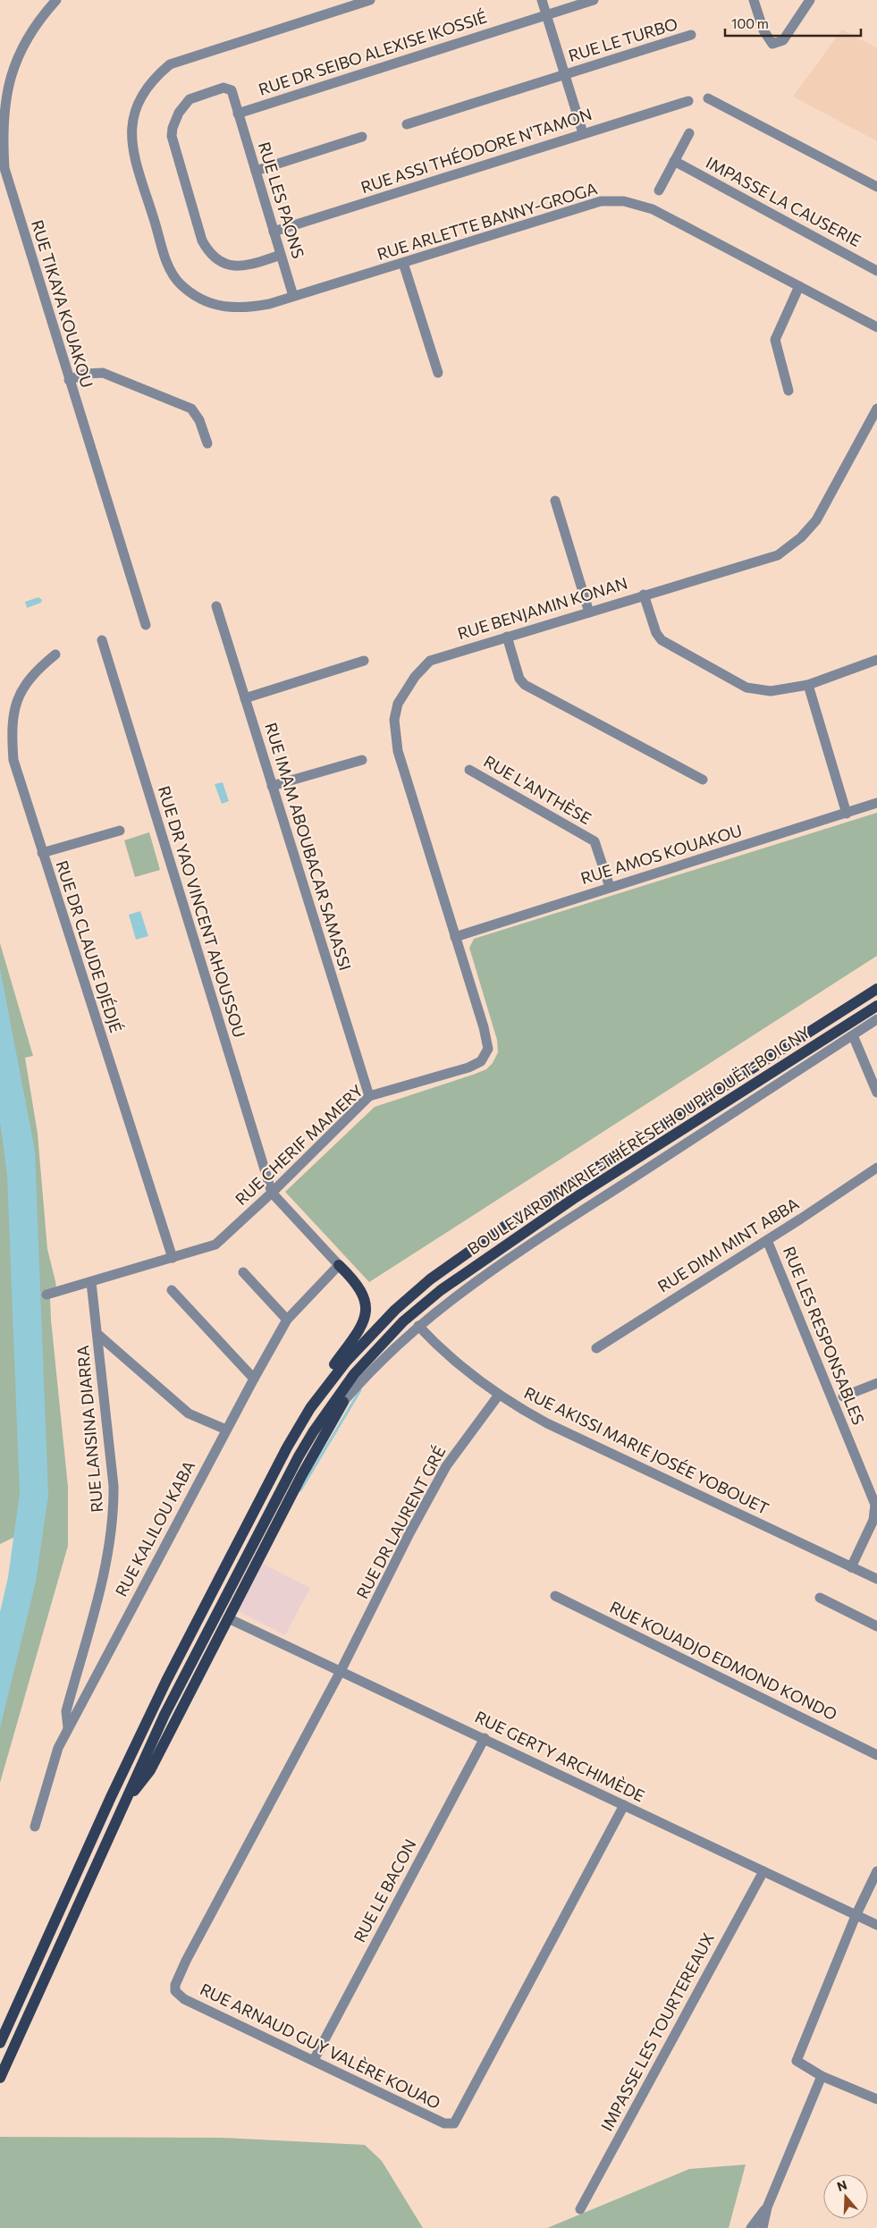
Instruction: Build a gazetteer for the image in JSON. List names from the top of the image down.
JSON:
{
  "streets": {
    "main road": ["BOULEVARD MARIE-THÉRÈSE HOUPHOUËT-BOIGNY"],
    "street": [
      "RUE LE TURBO",
      "RUE DR SEIBO ALEXISE IKOSSIÉ",
      "RUE ASSI THÉODORE N'TAMON",
      "RUE LES PAONS",
      "IMPASSE LA CAUSERIE",
      "RUE ARLETTE BANNY-GROGA",
      "RUE TIKAYA KOUAKOU",
      "RUE BENJAMIN KONAN",
      "RUE L'ANTHÈSE",
      "RUE IMAM ABOUBACAR SAMASSI",
      "RUE AMOS KOUAKOU",
      "RUE DR YAO VINCENT AHOUSSOU",
      "RUE DR CLAUDE DJÉDJÉ",
      "RUE CHERIF MAMERY",
      "RUE DIMI MINT ABBA",
      "RUE LES RESPONSABLES",
      "RUE LANSINA DIARRA",
      "RUE AKISSI MARIE JOSÉE YOBOUET",
      "RUE DR LAURENT GRÉ",
      "RUE KALILOU KABA",
      "RUE KOUADJO EDMOND KONDO",
      "RUE GERTY ARCHIMÈDE",
      "RUE LE BACON",
      "IMPASSE LES TOURTEREAUX",
      "RUE ARNAUD GUY VALÈRE KOUAO"
    ]
  },
  "crossings": [
    ["RUE DR SEIBO ALEXISE IKOSSIÉ", "RUE LES PAONS"],
    ["RUE ASSI THÉODORE N'TAMON", "RUE LES PAONS"],
    ["RUE LES PAONS", "RUE ARLETTE BANNY-GROGA"],
    ["RUE BENJAMIN KONAN", "RUE AMOS KOUAKOU"],
    ["RUE BENJAMIN KONAN", "RUE CHERIF MAMERY"],
    ["RUE L'ANTHÈSE", "RUE AMOS KOUAKOU"],
    ["RUE IMAM ABOUBACAR SAMASSI", "RUE CHERIF MAMERY"],
    ["RUE AMOS KOUAKOU", "RUE CHERIF MAMERY"],
    ["RUE DR YAO VINCENT AHOUSSOU", "RUE CHERIF MAMERY"],
    ["RUE DR CLAUDE DJÉDJÉ", "RUE CHERIF MAMERY"],
    ["RUE CHERIF MAMERY", "RUE LANSINA DIARRA"],
    ["RUE DIMI MINT ABBA", "RUE LES RESPONSABLES"],
    ["RUE LES RESPONSABLES", "RUE AKISSI MARIE JOSÉE YOBOUET"],
    ["RUE LANSINA DIARRA", "RUE KALILOU KABA"],
    ["RUE AKISSI MARIE JOSÉE YOBOUET", "RUE DR LAURENT GRÉ"],
    ["RUE DR LAURENT GRÉ", "RUE GERTY ARCHIMÈDE"],
    ["RUE DR LAURENT GRÉ", "RUE ARNAUD GUY VALÈRE KOUAO"],
    ["RUE GERTY ARCHIMÈDE", "RUE LE BACON"],
    ["RUE GERTY ARCHIMÈDE", "IMPASSE LES TOURTEREAUX"],
    ["RUE GERTY ARCHIMÈDE", "RUE ARNAUD GUY VALÈRE KOUAO"],
    ["RUE LE BACON", "RUE ARNAUD GUY VALÈRE KOUAO"]
  ],
  "scale_bar": "100 m",
  "north": "top"
}
